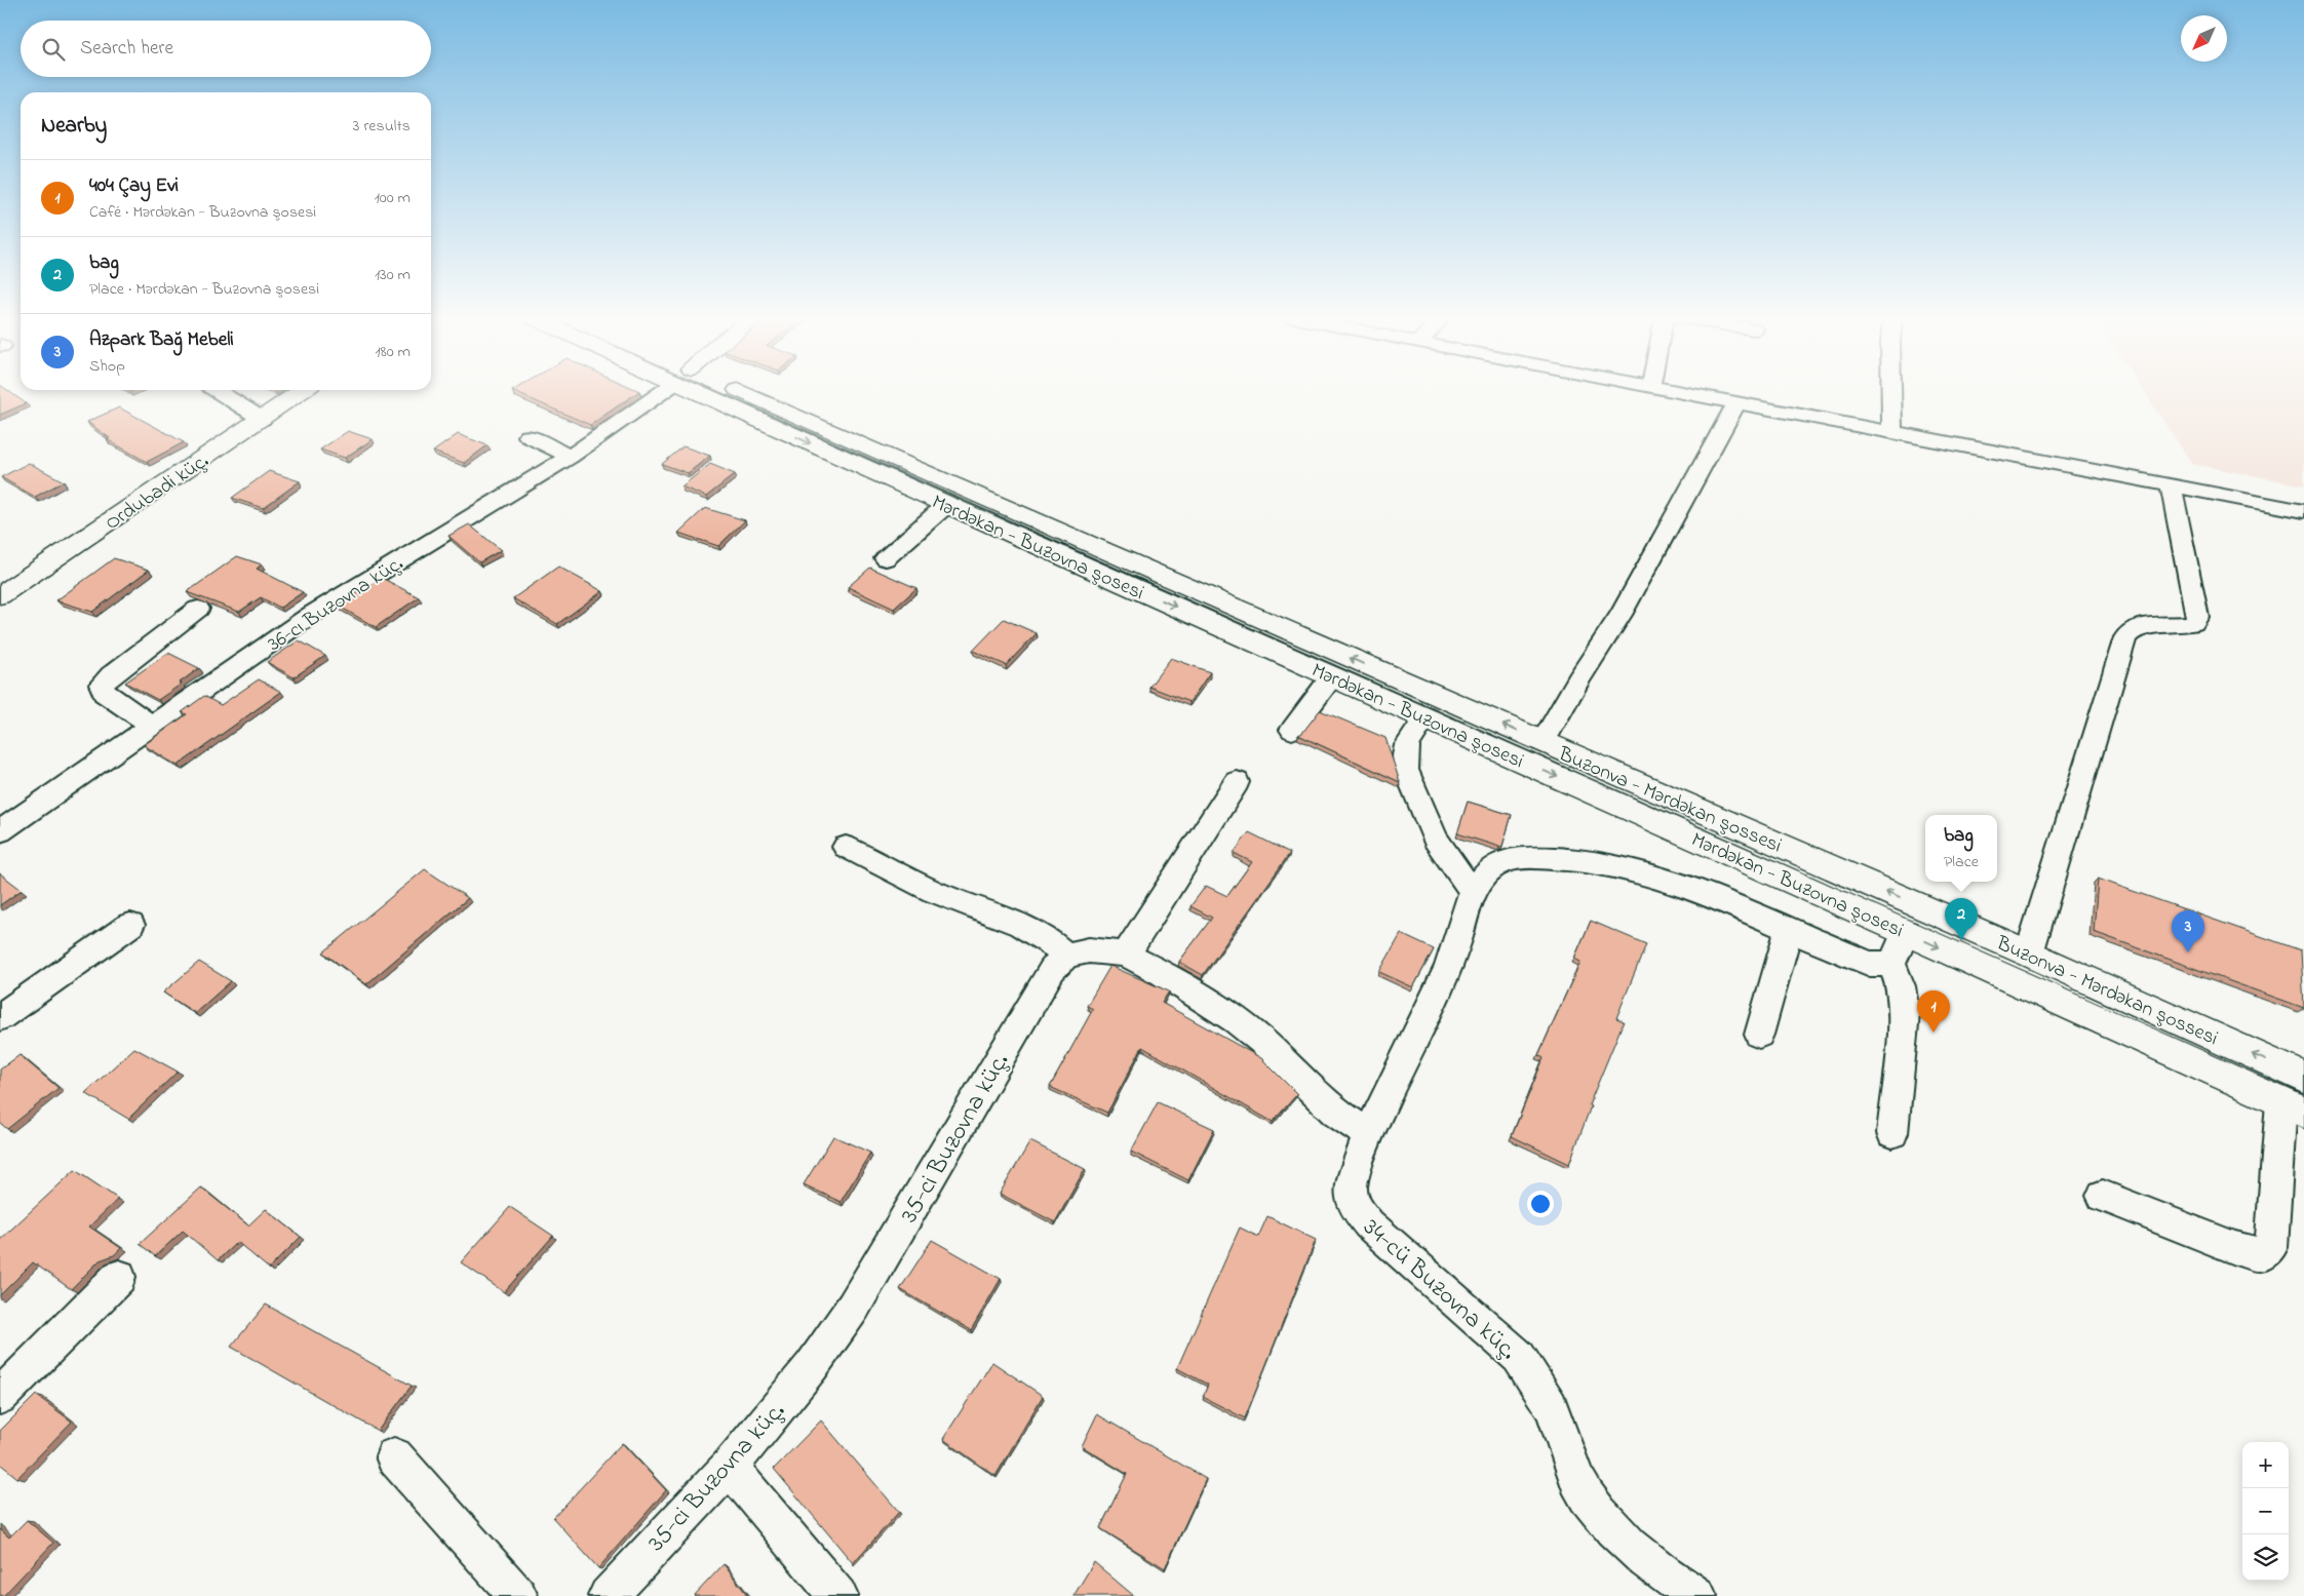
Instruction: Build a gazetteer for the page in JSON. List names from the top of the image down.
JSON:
{
  "streets": {
    "main road": ["Ordubadi küç.", "Mərdəkan - Buzovna şosesi", "Buzonva - Mərdəkan şossesi"],
    "street": ["36-cı Buzovna küç.", "35-ci Buzovna küç.", "34-cü Buzovna küç."]
  },
  "one_way": ["Mərdəkan - Buzovna şosesi", "Buzonva - Mərdəkan şossesi"],
  "north": "bottom left",
  "page": {
    "search": "Search here",
    "heading": ["Nearby", "3 results"],
    "list": [
      {
        "mark": "1",
        "name": "404 Çay Evi",
        "note": "Café · Mərdəkan - Buzovna şosesi",
        "value": "100 m"
      },
      {
        "mark": "2",
        "name": "bag",
        "note": "Place · Mərdəkan - Buzovna şosesi",
        "value": "130 m"
      },
      {
        "mark": "3",
        "name": "Azpark Bağ Mebeli",
        "note": "Shop",
        "value": "180 m"
      }
    ],
    "popup": ["bag", "Place"],
    "pins": ["2", "3", "1"],
    "map_buttons": ["+", "−"]
  }
}
